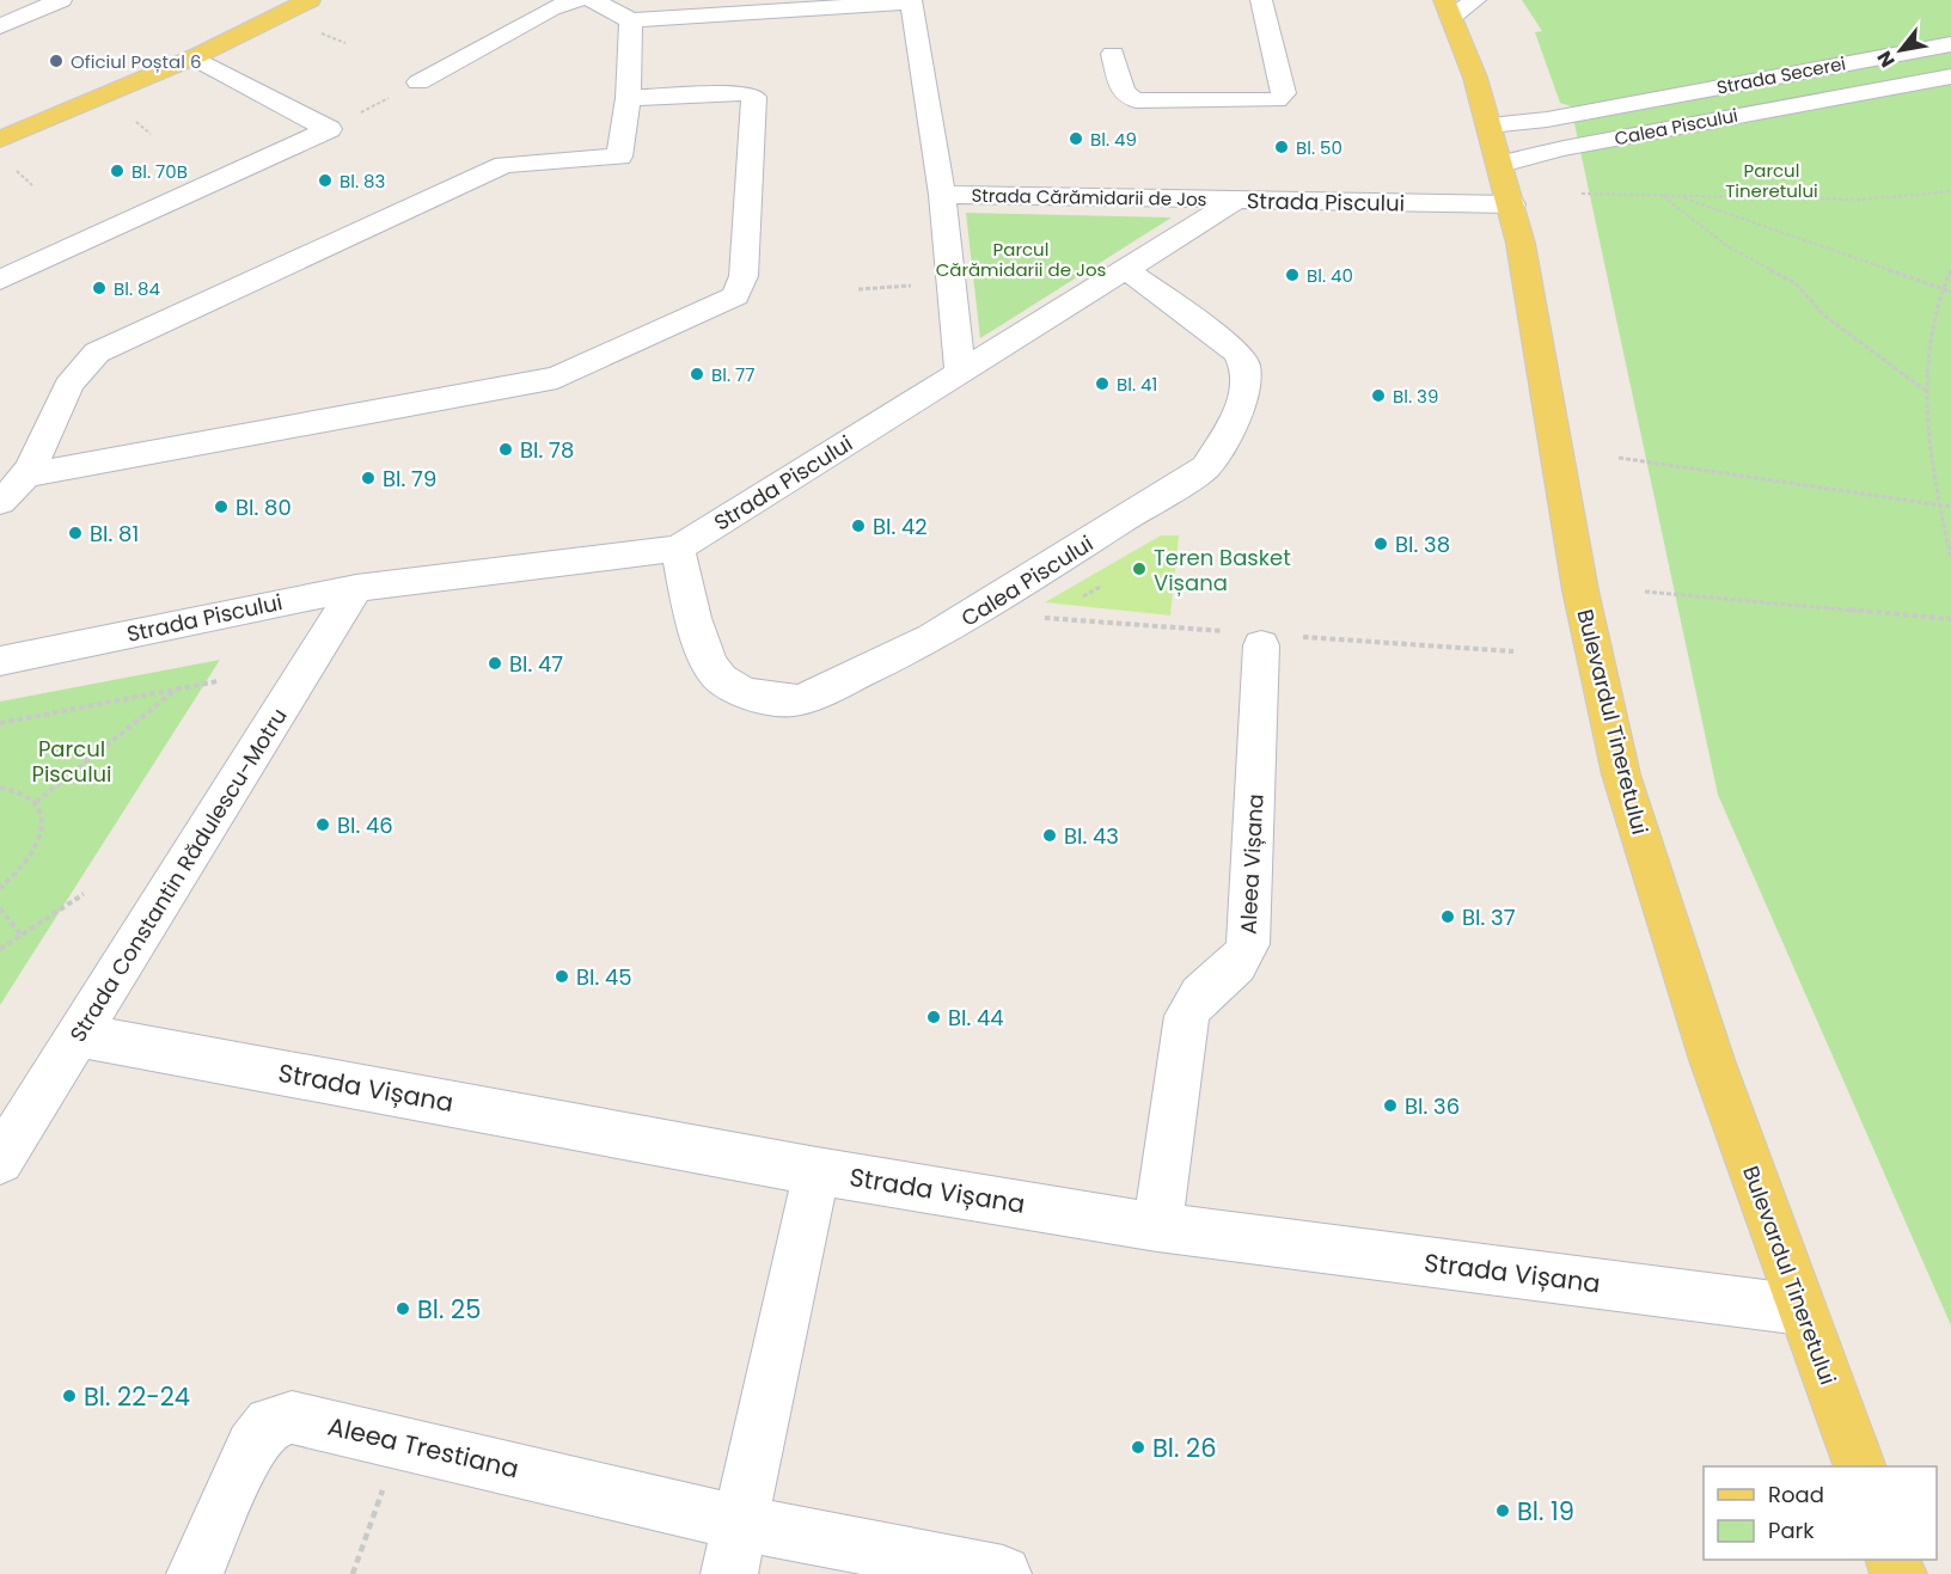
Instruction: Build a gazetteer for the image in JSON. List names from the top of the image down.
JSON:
{
  "streets": {
    "main road": ["Bulevardul Tineretului"],
    "street": [
      "Strada Secerei",
      "Calea Piscului",
      "Strada Cărămidarii de Jos",
      "Strada Piscului",
      "Aleea Vișana",
      "Strada Constantin Rădulescu-Motru",
      "Strada Vișana",
      "Aleea Trestiana"
    ]
  },
  "crossings": [
    ["Strada Secerei", "Calea Piscului"],
    ["Strada Secerei", "Bulevardul Tineretului"],
    ["Calea Piscului", "Strada Piscului"],
    ["Calea Piscului", "Bulevardul Tineretului"],
    ["Strada Cărămidarii de Jos", "Strada Piscului"],
    ["Strada Piscului", "Bulevardul Tineretului"],
    ["Strada Piscului", "Strada Constantin Rădulescu-Motru"],
    ["Bulevardul Tineretului", "Strada Vișana"],
    ["Aleea Vișana", "Strada Vișana"],
    ["Strada Constantin Rădulescu-Motru", "Strada Vișana"]
  ],
  "parks": ["Parcul Tineretului", "Parcul Cărămidarii de Jos", "Parcul Piscului"],
  "places": [
    "Oficiul Poștal 6",
    "Bl. 49",
    "Bl. 50",
    "Bl. 70B",
    "Bl. 83",
    "Bl. 40",
    "Bl. 84",
    "Bl. 77",
    "Bl. 41",
    "Bl. 39",
    "Bl. 78",
    "Bl. 79",
    "Bl. 80",
    "Bl. 42",
    "Bl. 81",
    "Bl. 38",
    "Teren Basket Vișana",
    "Bl. 47",
    "Bl. 46",
    "Bl. 43",
    "Bl. 37",
    "Bl. 45",
    "Bl. 44",
    "Bl. 36",
    "Bl. 25",
    "Bl. 22-24",
    "Bl. 26",
    "Bl. 19"
  ],
  "legend": ["Road", "Park"],
  "north": "bottom left"
}
